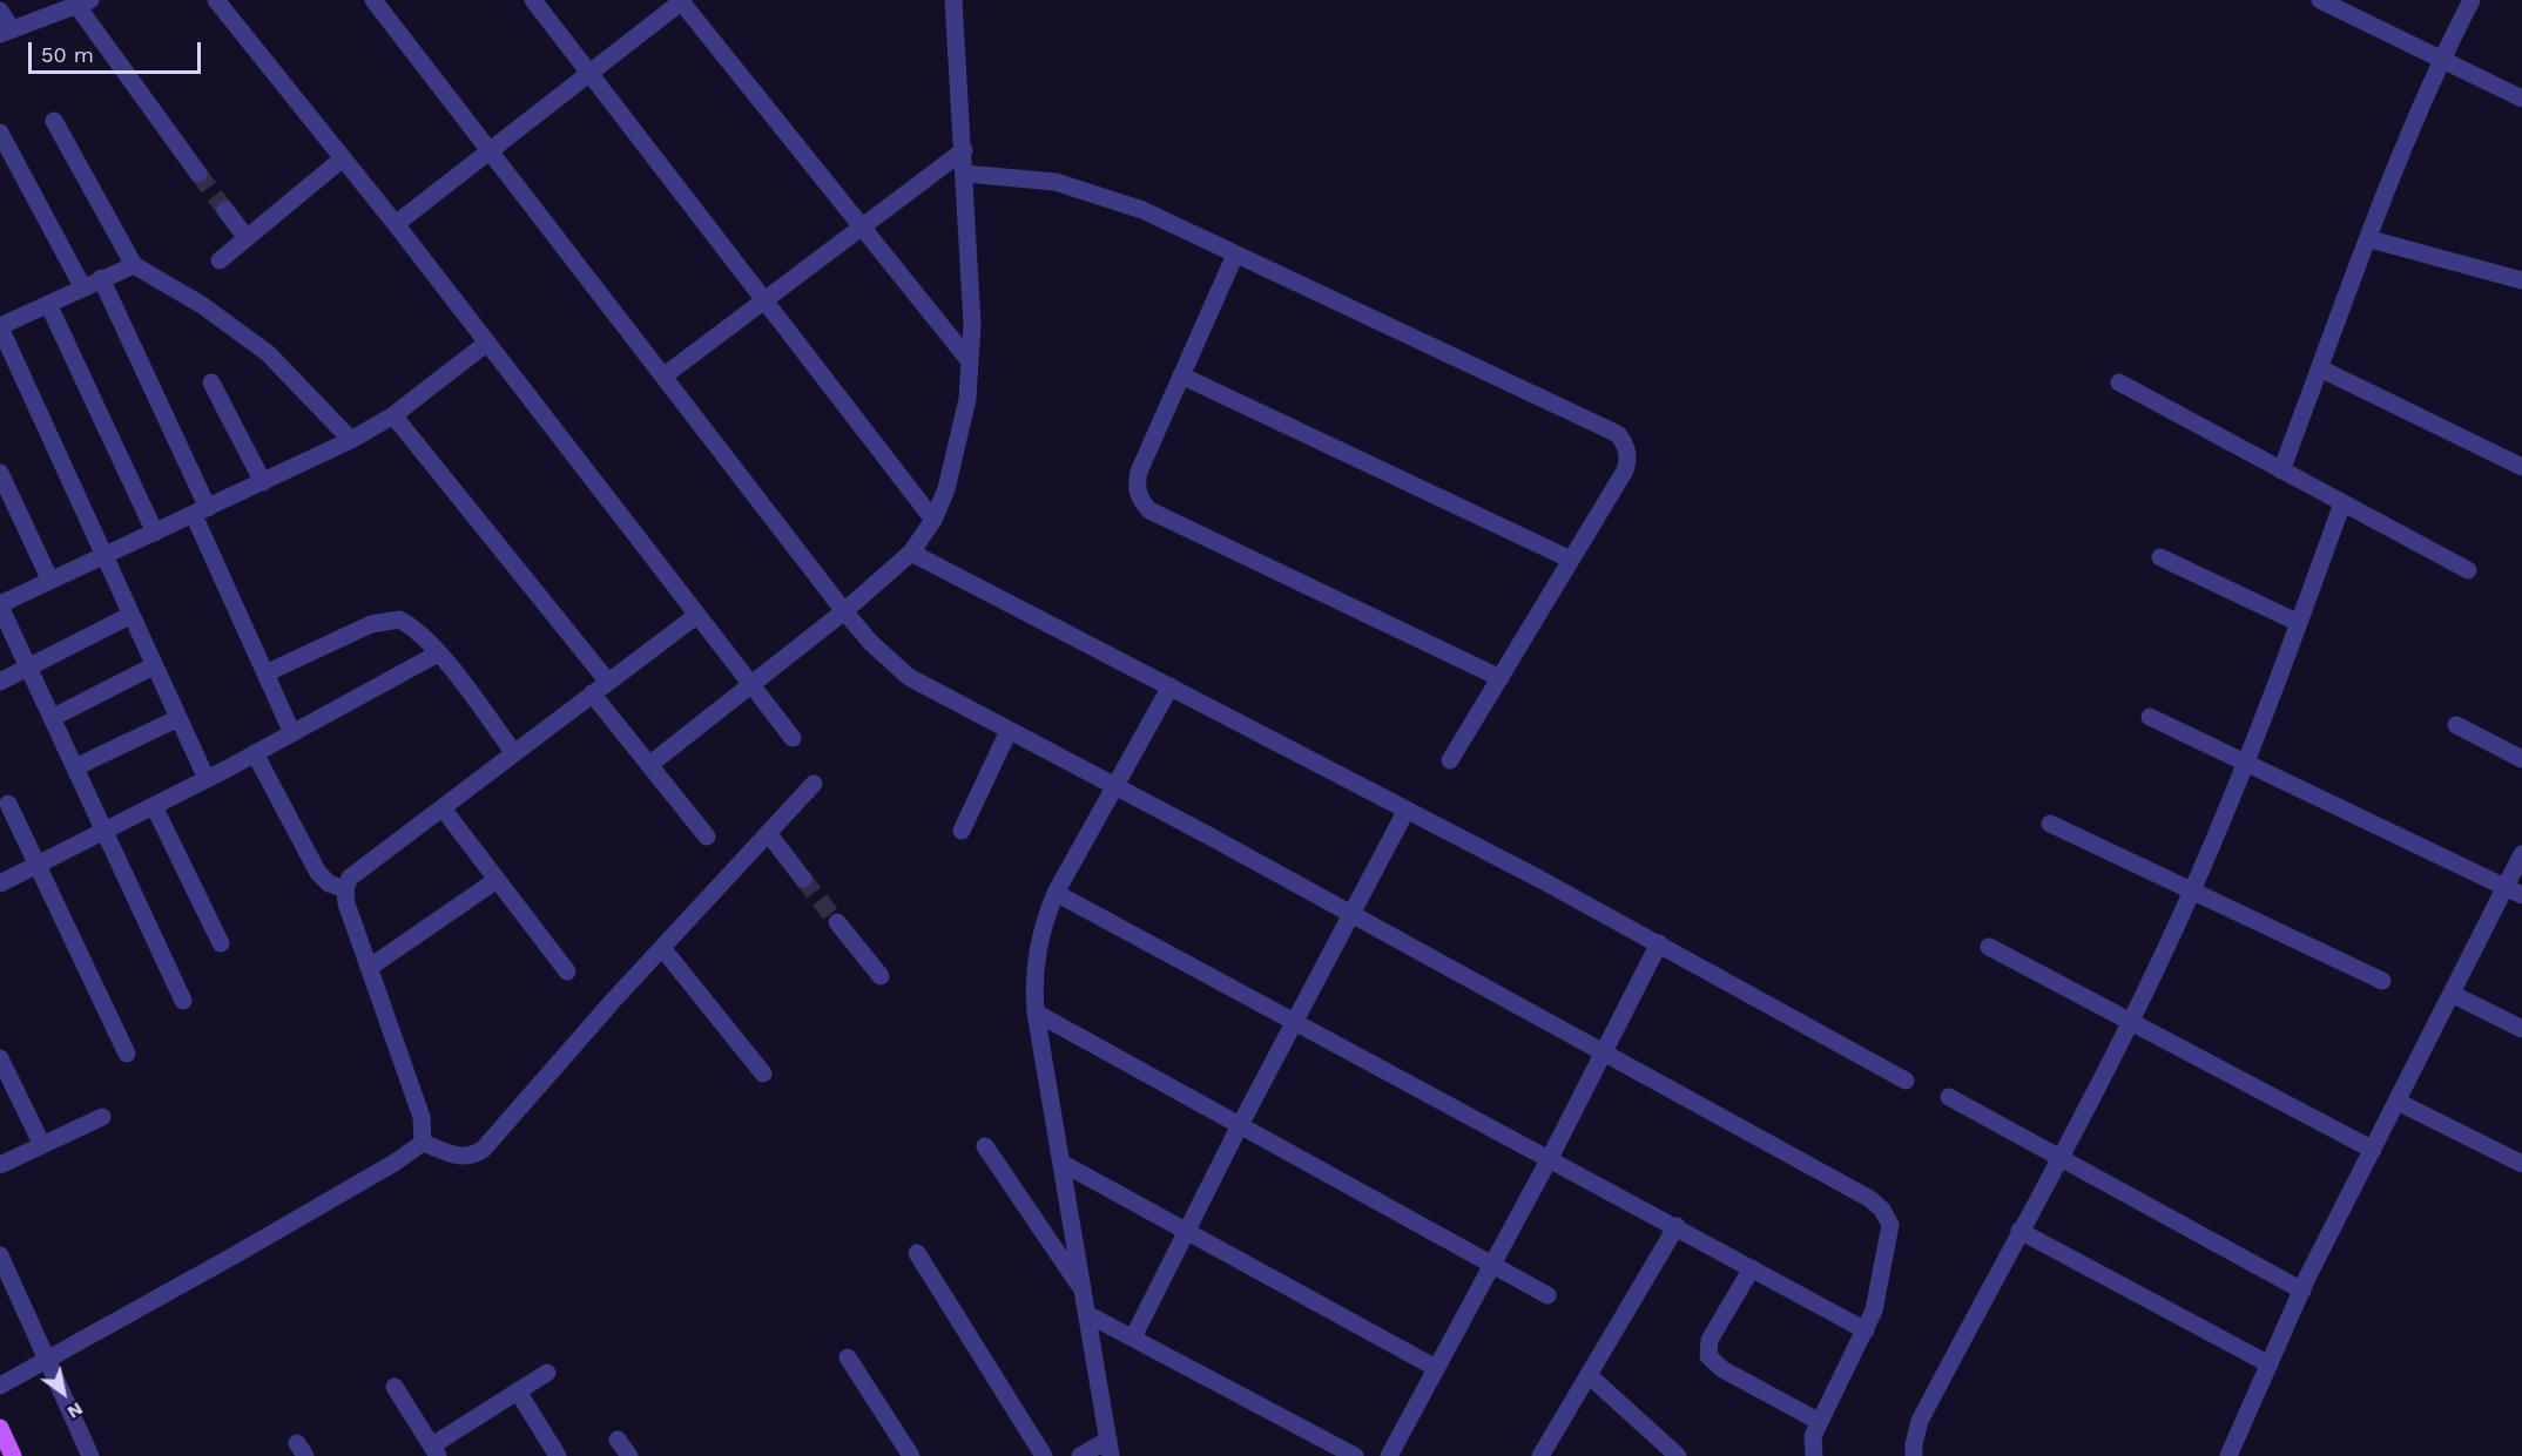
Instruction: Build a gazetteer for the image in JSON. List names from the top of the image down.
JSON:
{
  "scale_bar": "50 m",
  "north": "bottom right"
}
